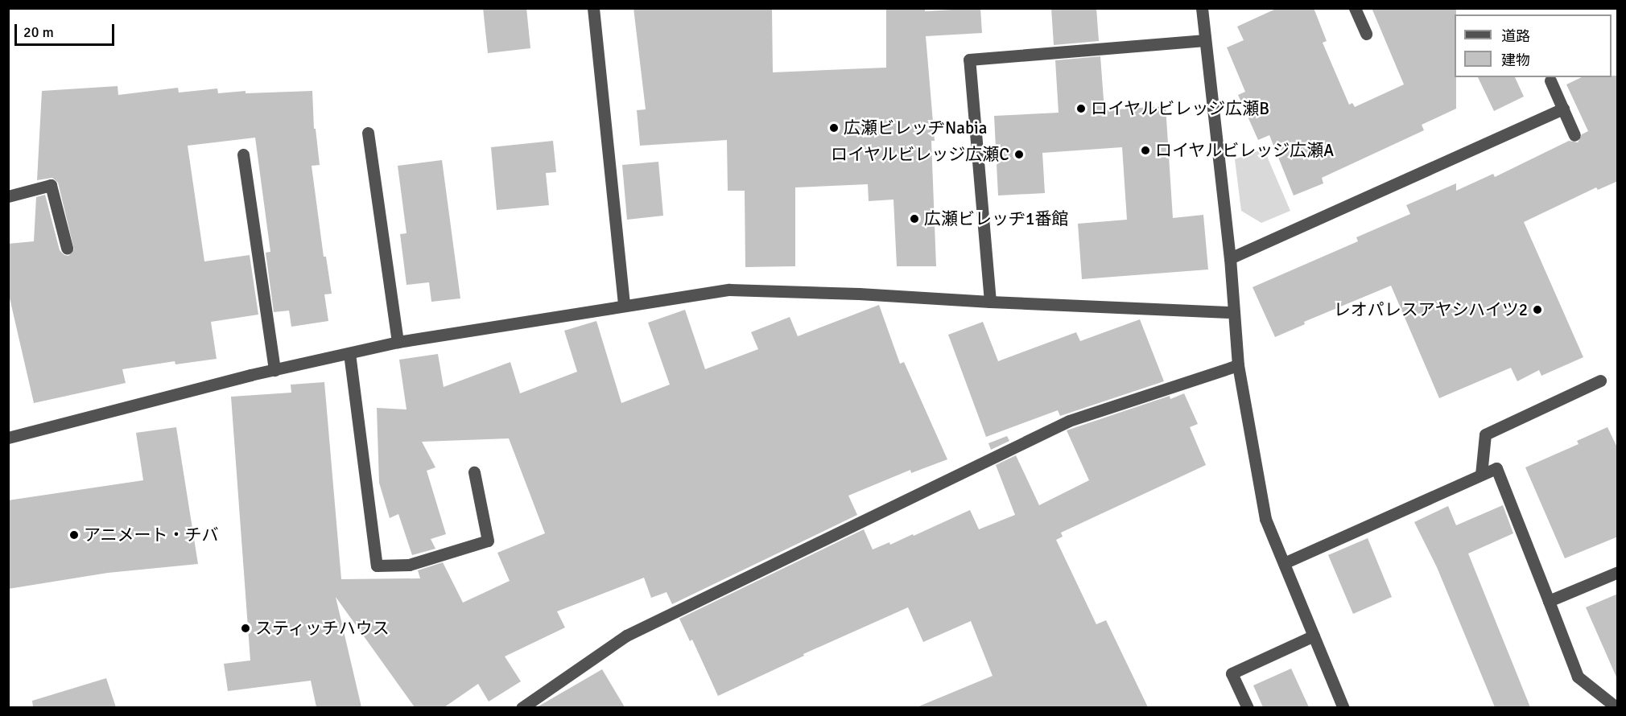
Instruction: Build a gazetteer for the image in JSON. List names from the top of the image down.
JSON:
{
  "places": [
    "ロイヤルビレッジ広瀬B",
    "広瀬ビレッヂNabia",
    "ロイヤルビレッジ広瀬A",
    "ロイヤルビレッジ広瀬C",
    "広瀬ビレッヂ1番館",
    "レオパレスアヤシハイツ2",
    "アニメート・チバ",
    "スティッチハウス"
  ],
  "legend": ["道路", "建物"],
  "scale_bar": "20 m"
}
